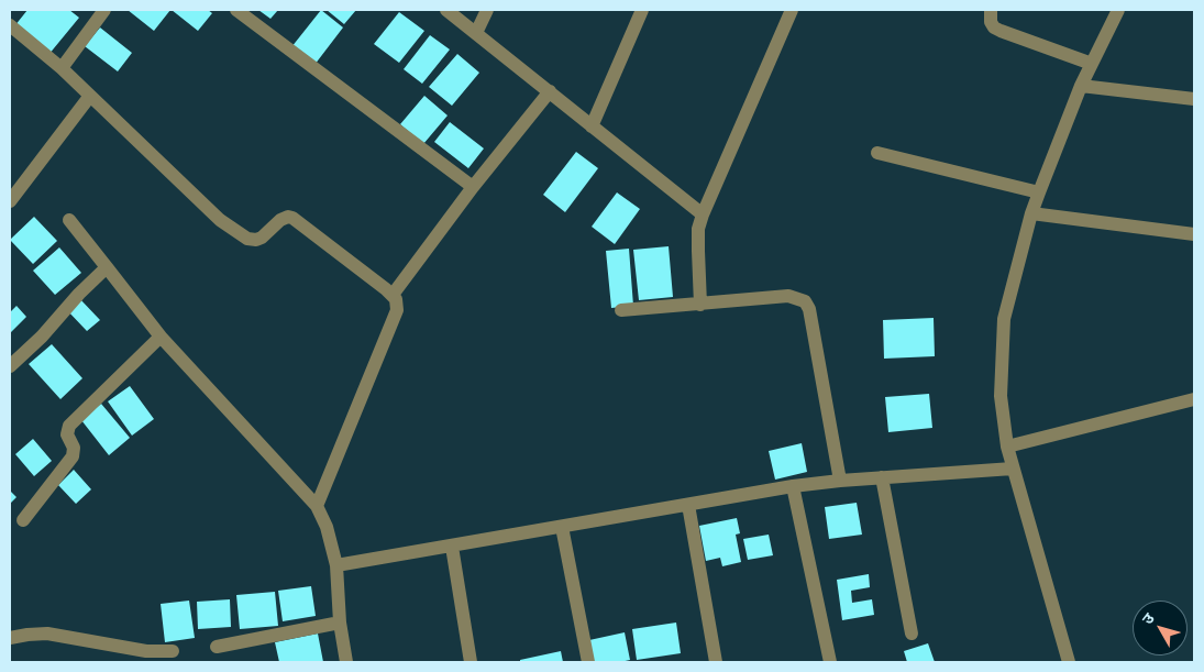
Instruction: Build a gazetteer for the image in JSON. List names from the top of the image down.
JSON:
{
  "north": "top left"
}
